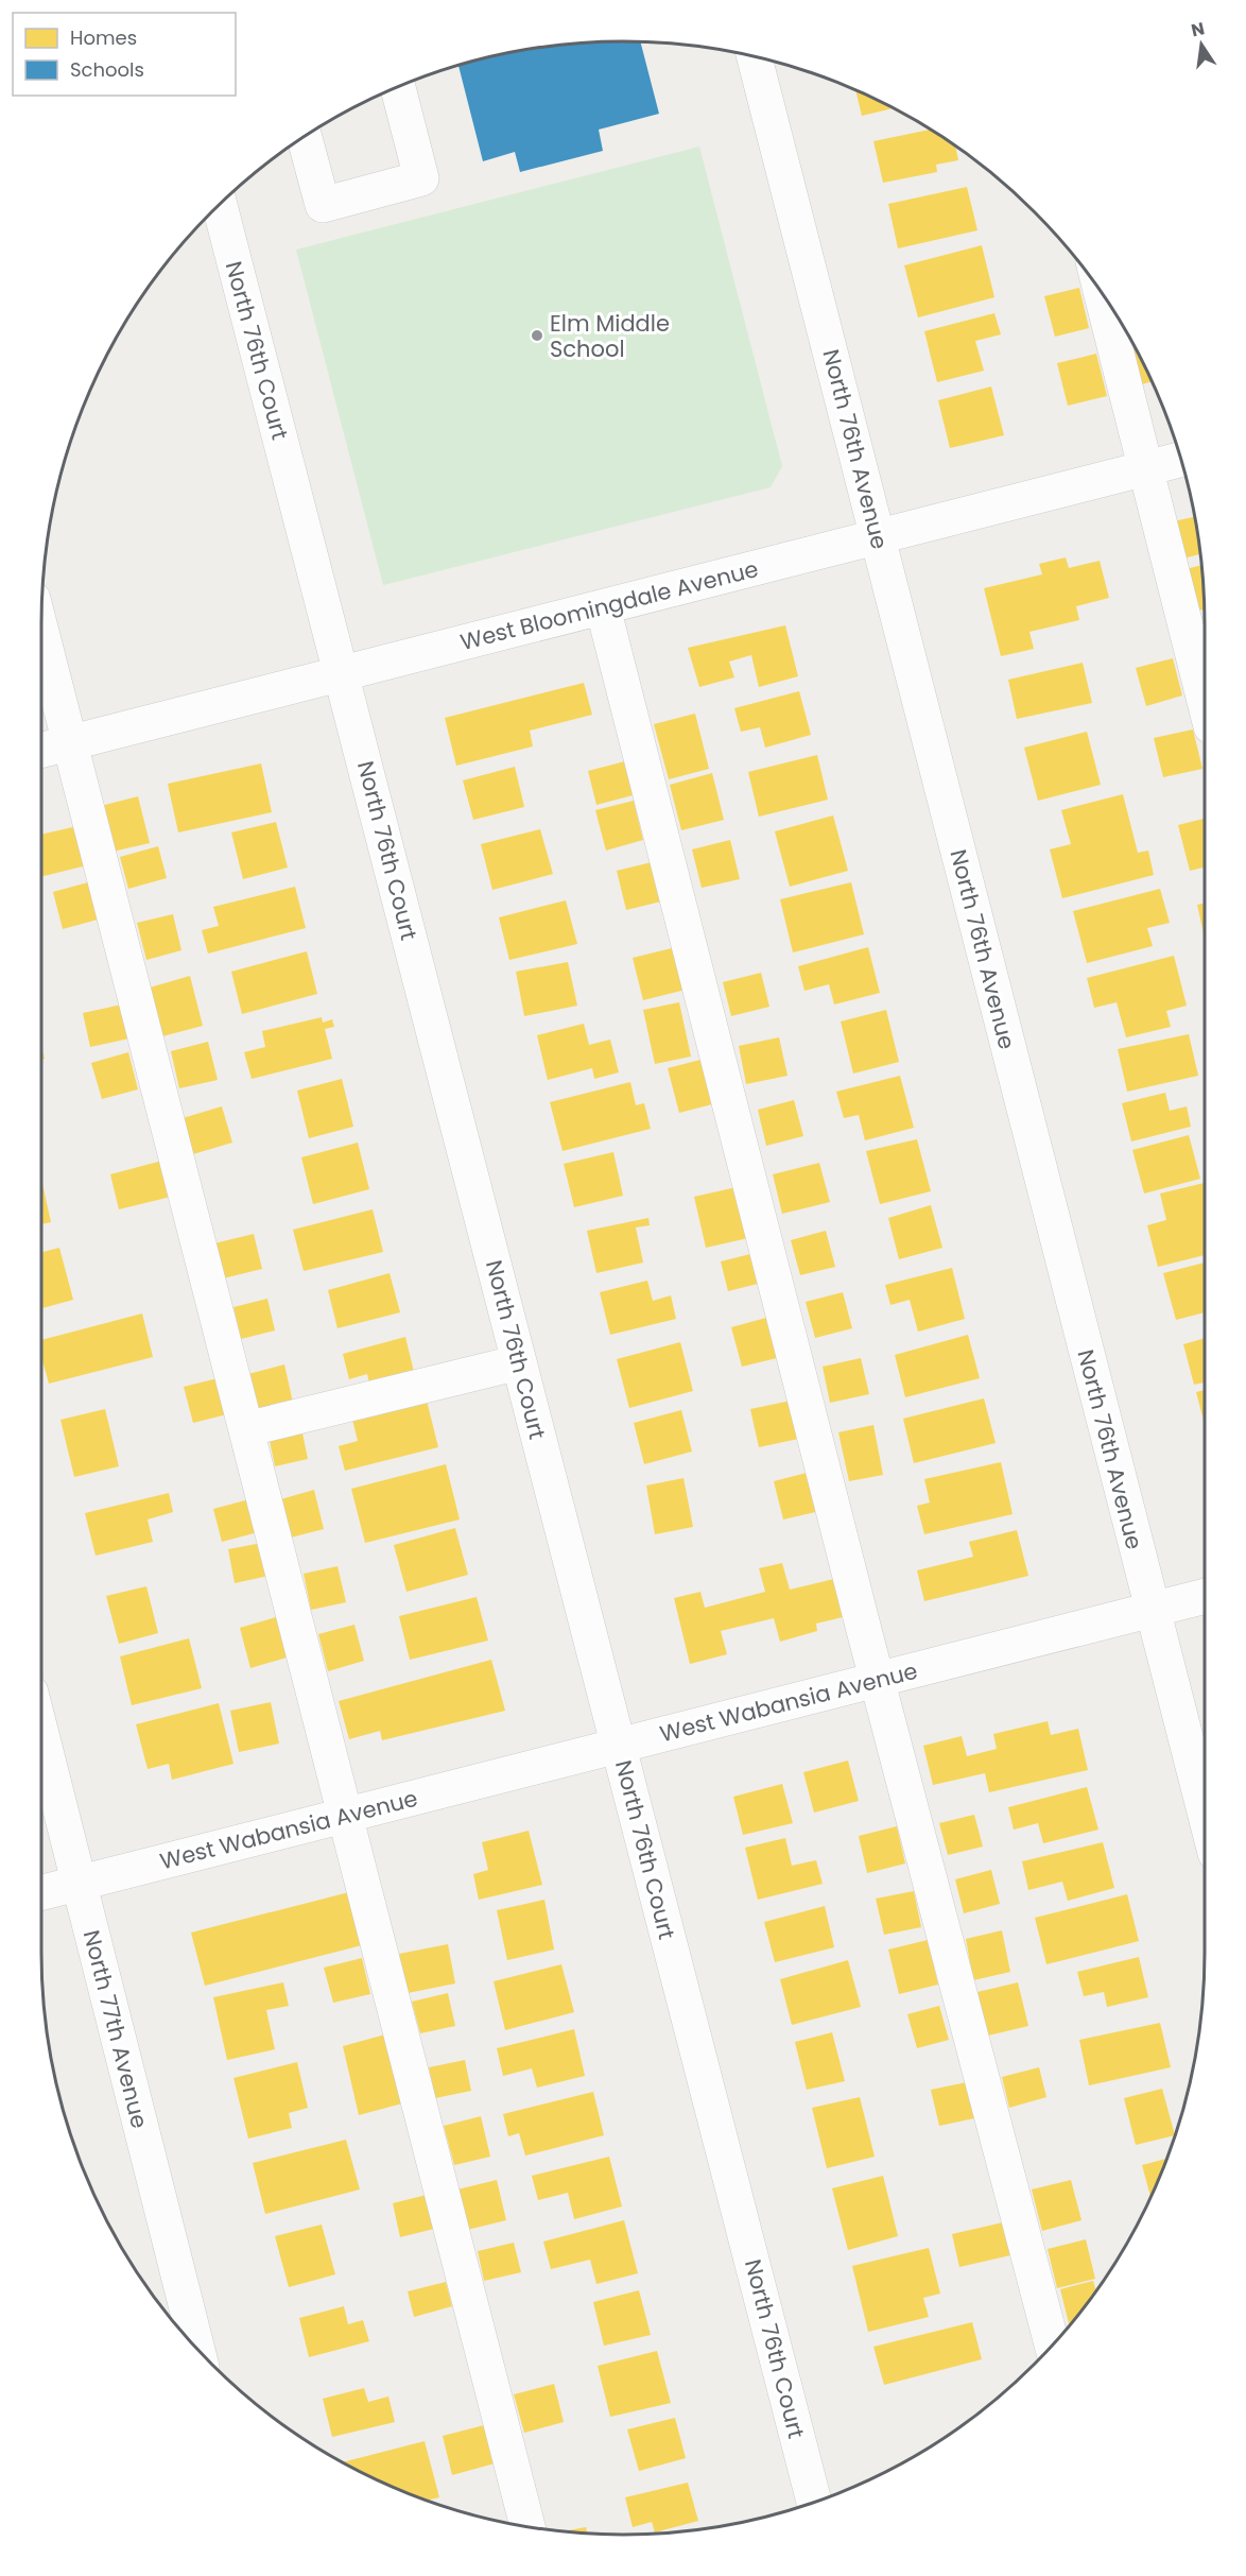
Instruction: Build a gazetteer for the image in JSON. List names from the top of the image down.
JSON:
{
  "streets": {
    "street": [
      "North 76th Court",
      "North 76th Avenue",
      "West Bloomingdale Avenue",
      "West Wabansia Avenue",
      "North 77th Avenue"
    ]
  },
  "crossings": [
    ["North 76th Court", "West Bloomingdale Avenue"],
    ["North 76th Court", "West Wabansia Avenue"],
    ["North 76th Avenue", "West Bloomingdale Avenue"],
    ["North 76th Avenue", "West Wabansia Avenue"],
    ["West Wabansia Avenue", "North 77th Avenue"]
  ],
  "places": ["Elm Middle School"],
  "legend": ["Homes", "Schools"],
  "north": "top"
}
